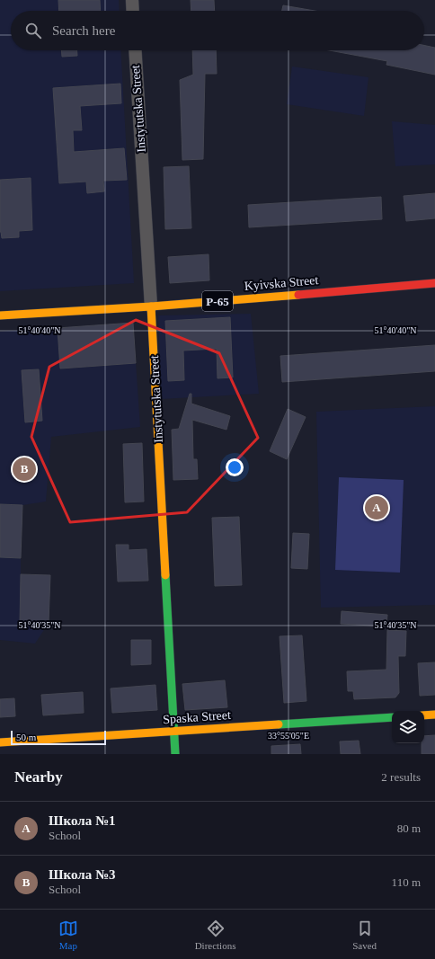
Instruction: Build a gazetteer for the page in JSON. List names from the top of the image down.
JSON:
{
  "streets": {
    "street": [
      "Instytutska Street",
      "Kyivska Street",
      "Р-65",
      "Spaska Street"
    ]
  },
  "crossings": [
    ["Instytutska Street", "Kyivska Street"],
    ["Instytutska Street", "Spaska Street"]
  ],
  "scale_bar": "50 m",
  "page": {
    "search": "Search here",
    "pins": ["B", "A"],
    "scale": "50 m",
    "heading": ["Nearby", "2 results"],
    "list": [
      {
        "mark": "A",
        "name": "Школа №1",
        "note": "School",
        "value": "80 m"
      },
      {
        "mark": "B",
        "name": "Школа №3",
        "note": "School",
        "value": "110 m"
      }
    ],
    "nav": ["Map", "Directions", "Saved"]
  },
  "coordinates": ["51°40'40\"N", "51°40'35\"N", "33°55'05\"E"]
}
